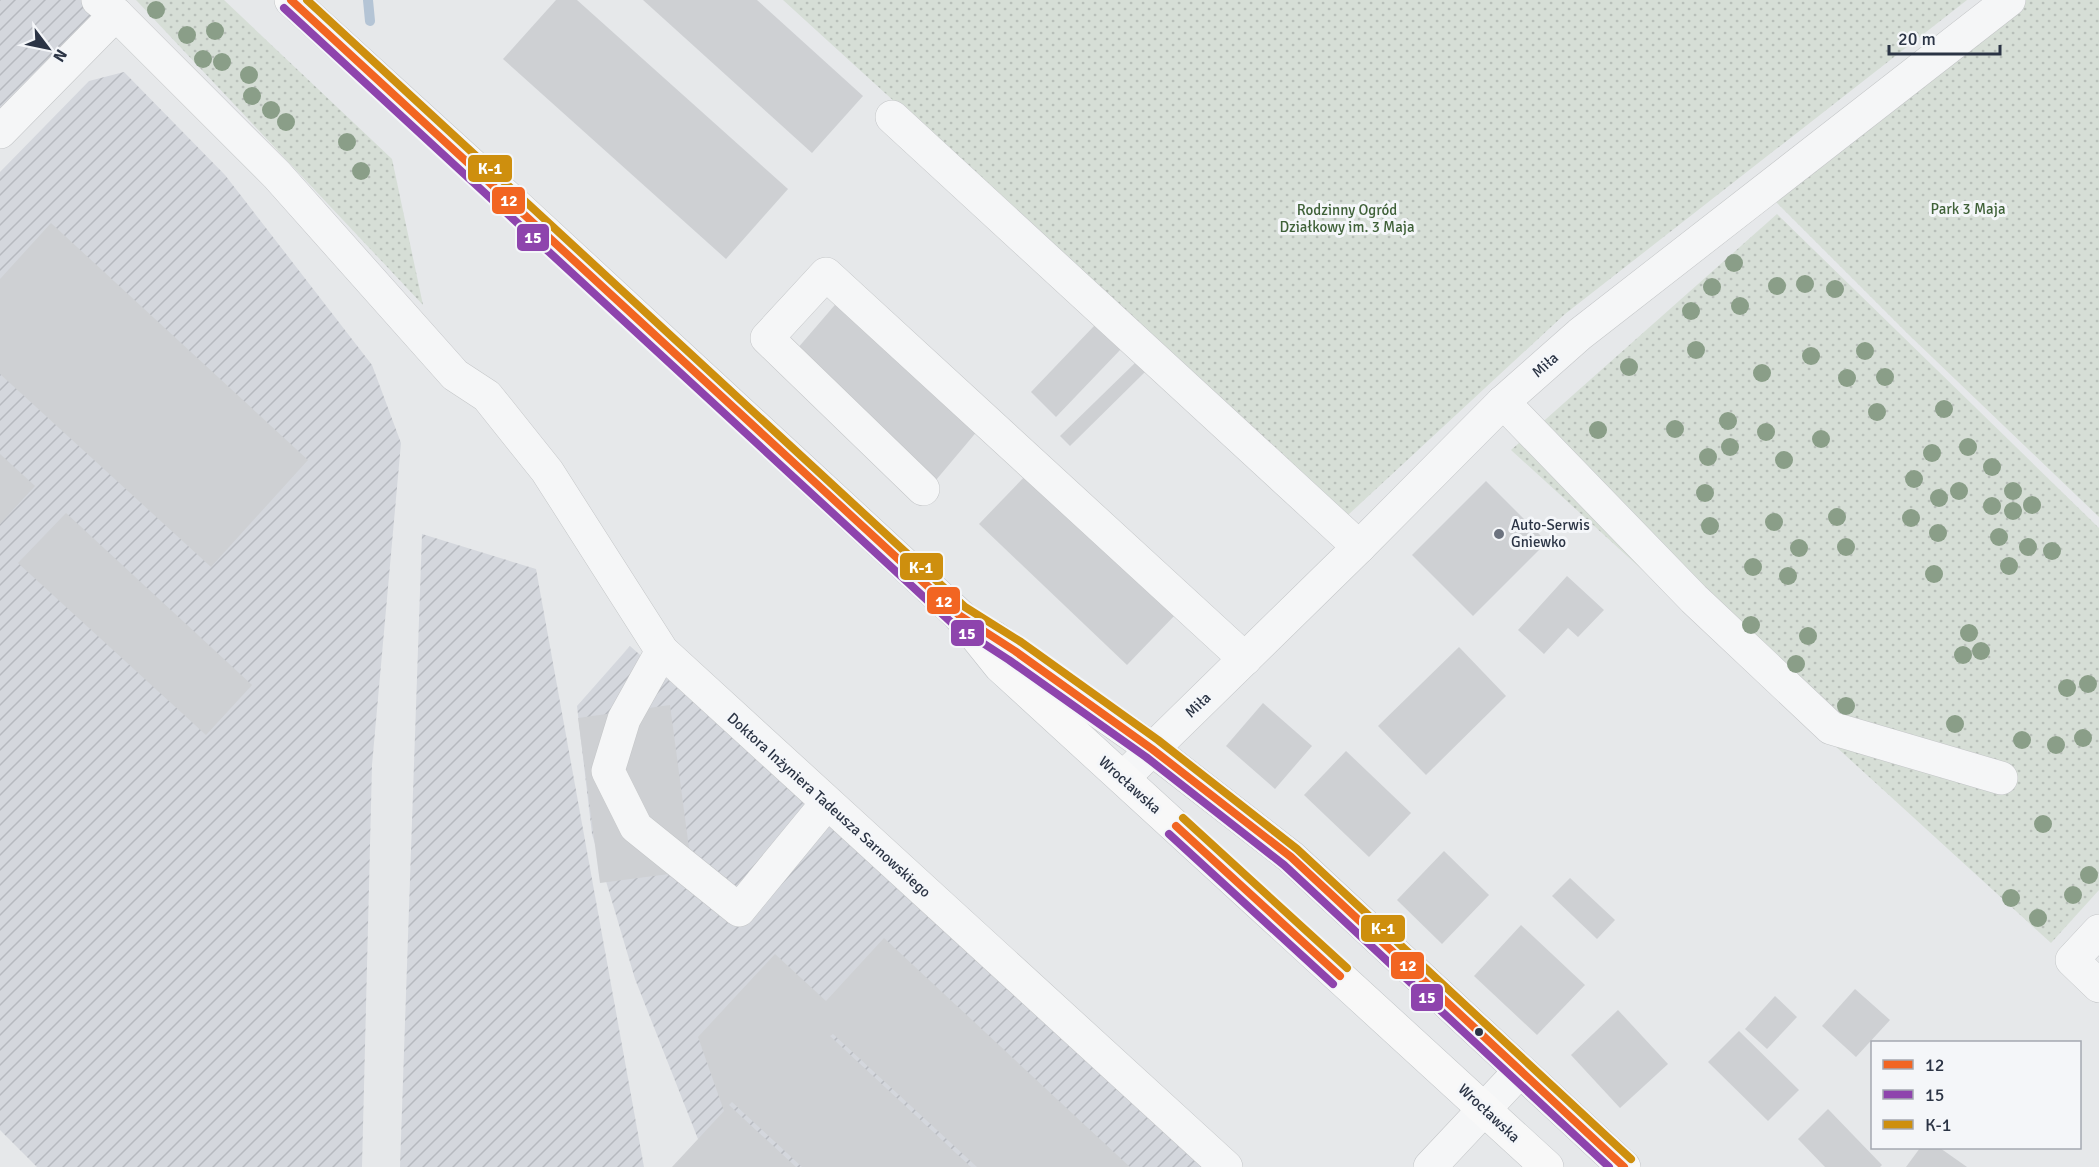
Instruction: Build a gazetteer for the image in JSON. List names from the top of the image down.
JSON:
{
  "streets": {
    "main road": ["Wrocławska"],
    "street": ["Miła", "Doktora Inżyniera Tadeusza Sarnowskiego"]
  },
  "crossings": [
    ["Miła", "Wrocławska"]
  ],
  "parks": ["Park 3 Maja", "Rodzinny Ogród Działkowy im. 3 Maja"],
  "places": ["Auto-Serwis Gniewko"],
  "lines": ["transit line 12", "transit line K-1", "transit line 15"],
  "legend": ["12", "15", "K-1"],
  "scale_bar": "20 m",
  "north": "bottom right"
}
